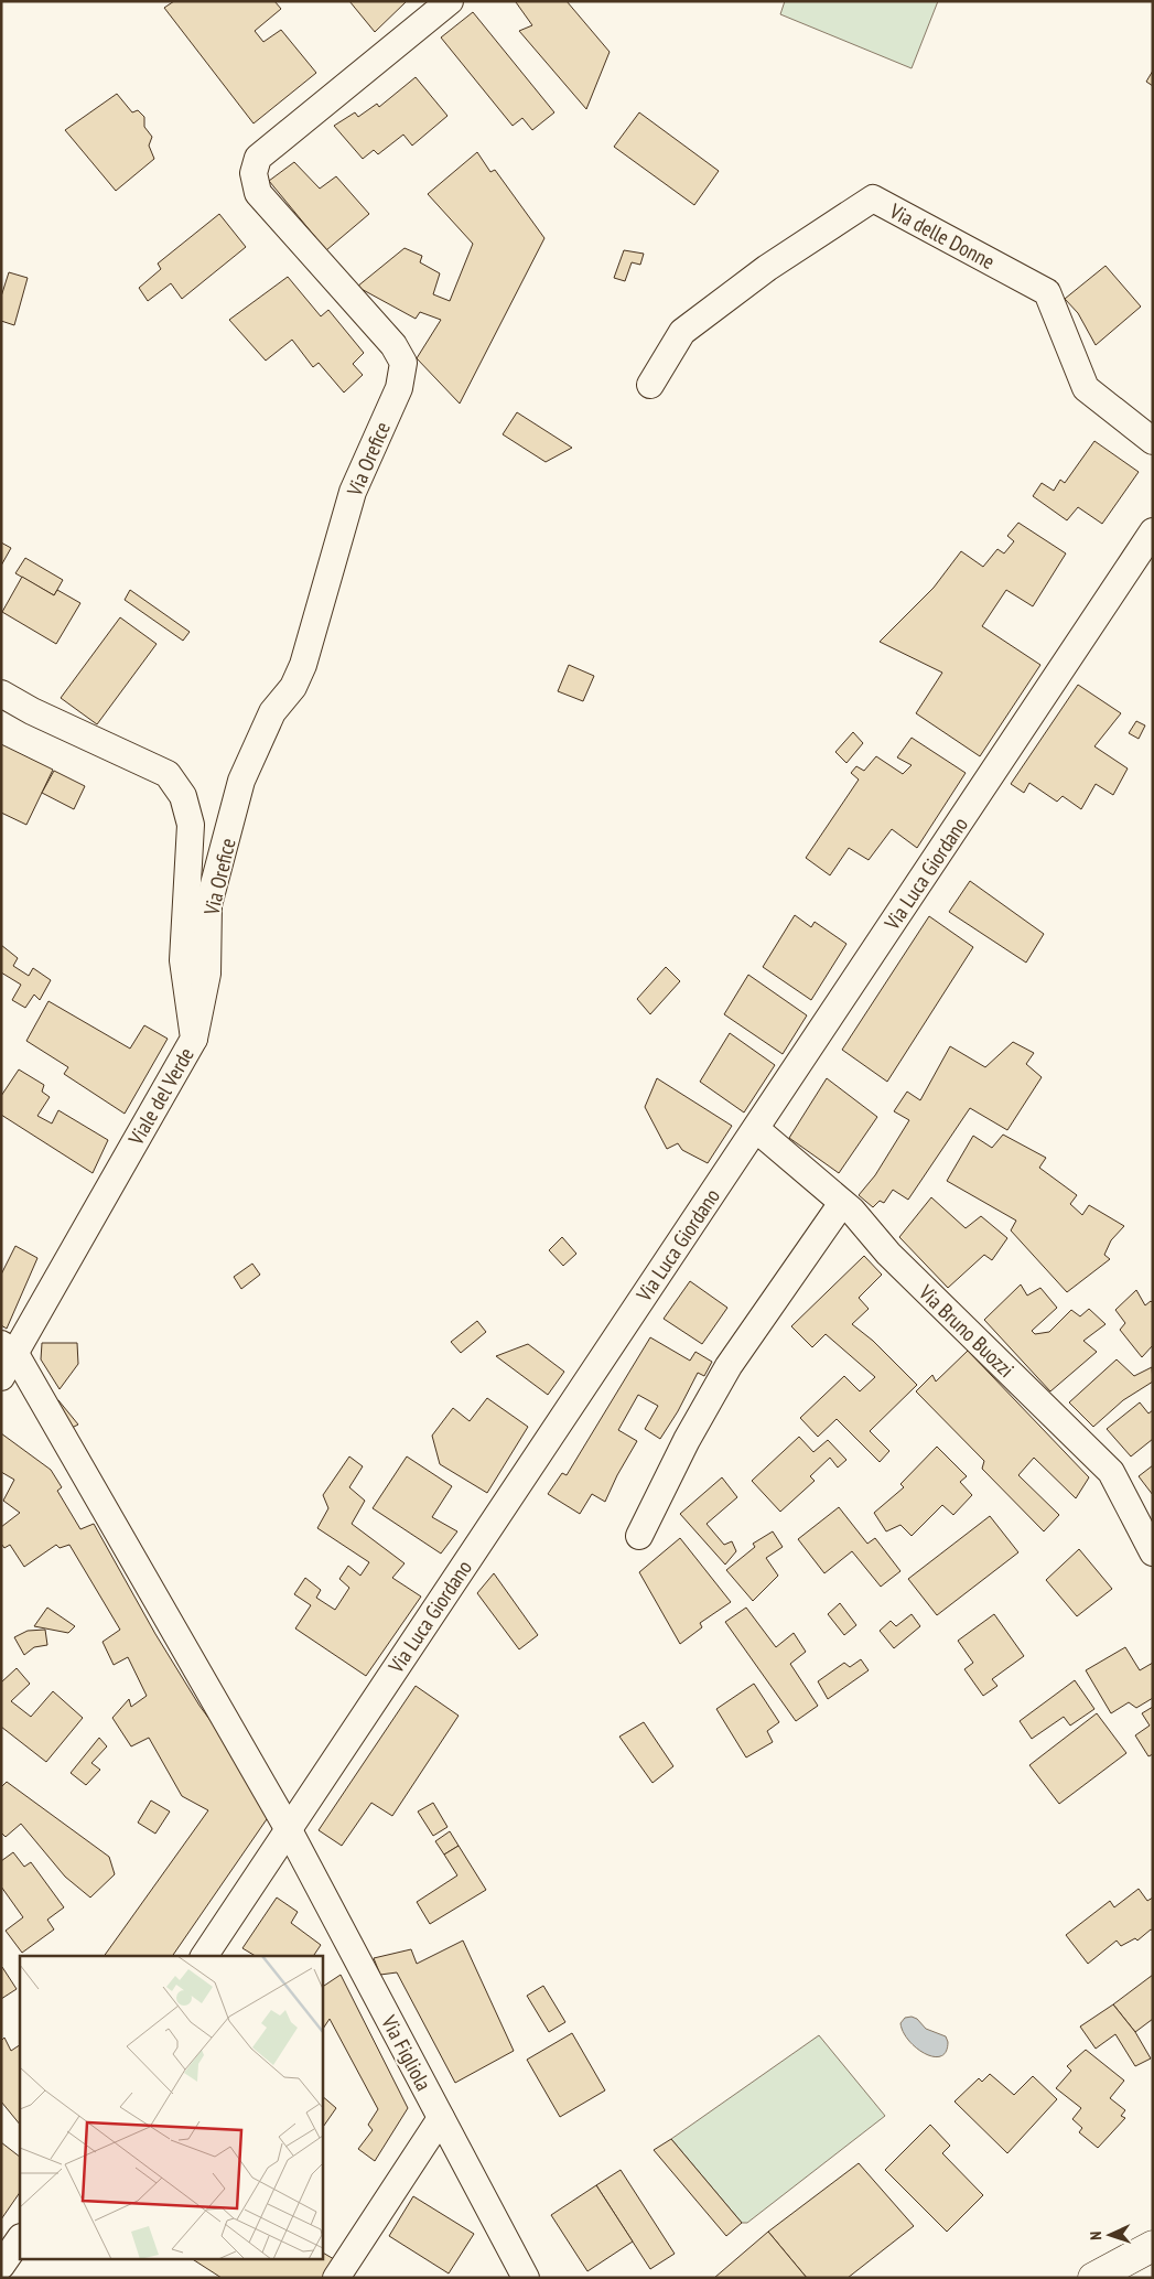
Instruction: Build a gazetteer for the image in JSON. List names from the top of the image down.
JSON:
{
  "streets": {
    "street": [
      "Via delle Donne",
      "Via Orefice",
      "Via Luca Giordano",
      "Viale del Verde",
      "Via Bruno Buozzi",
      "Via Figliola"
    ]
  },
  "crossings": [
    ["Via Orefice", "Viale del Verde"],
    ["Via Luca Giordano", "Via Bruno Buozzi"],
    ["Via Luca Giordano", "Via Figliola"],
    ["Viale del Verde", "Via Figliola"]
  ],
  "north": "left"
}
